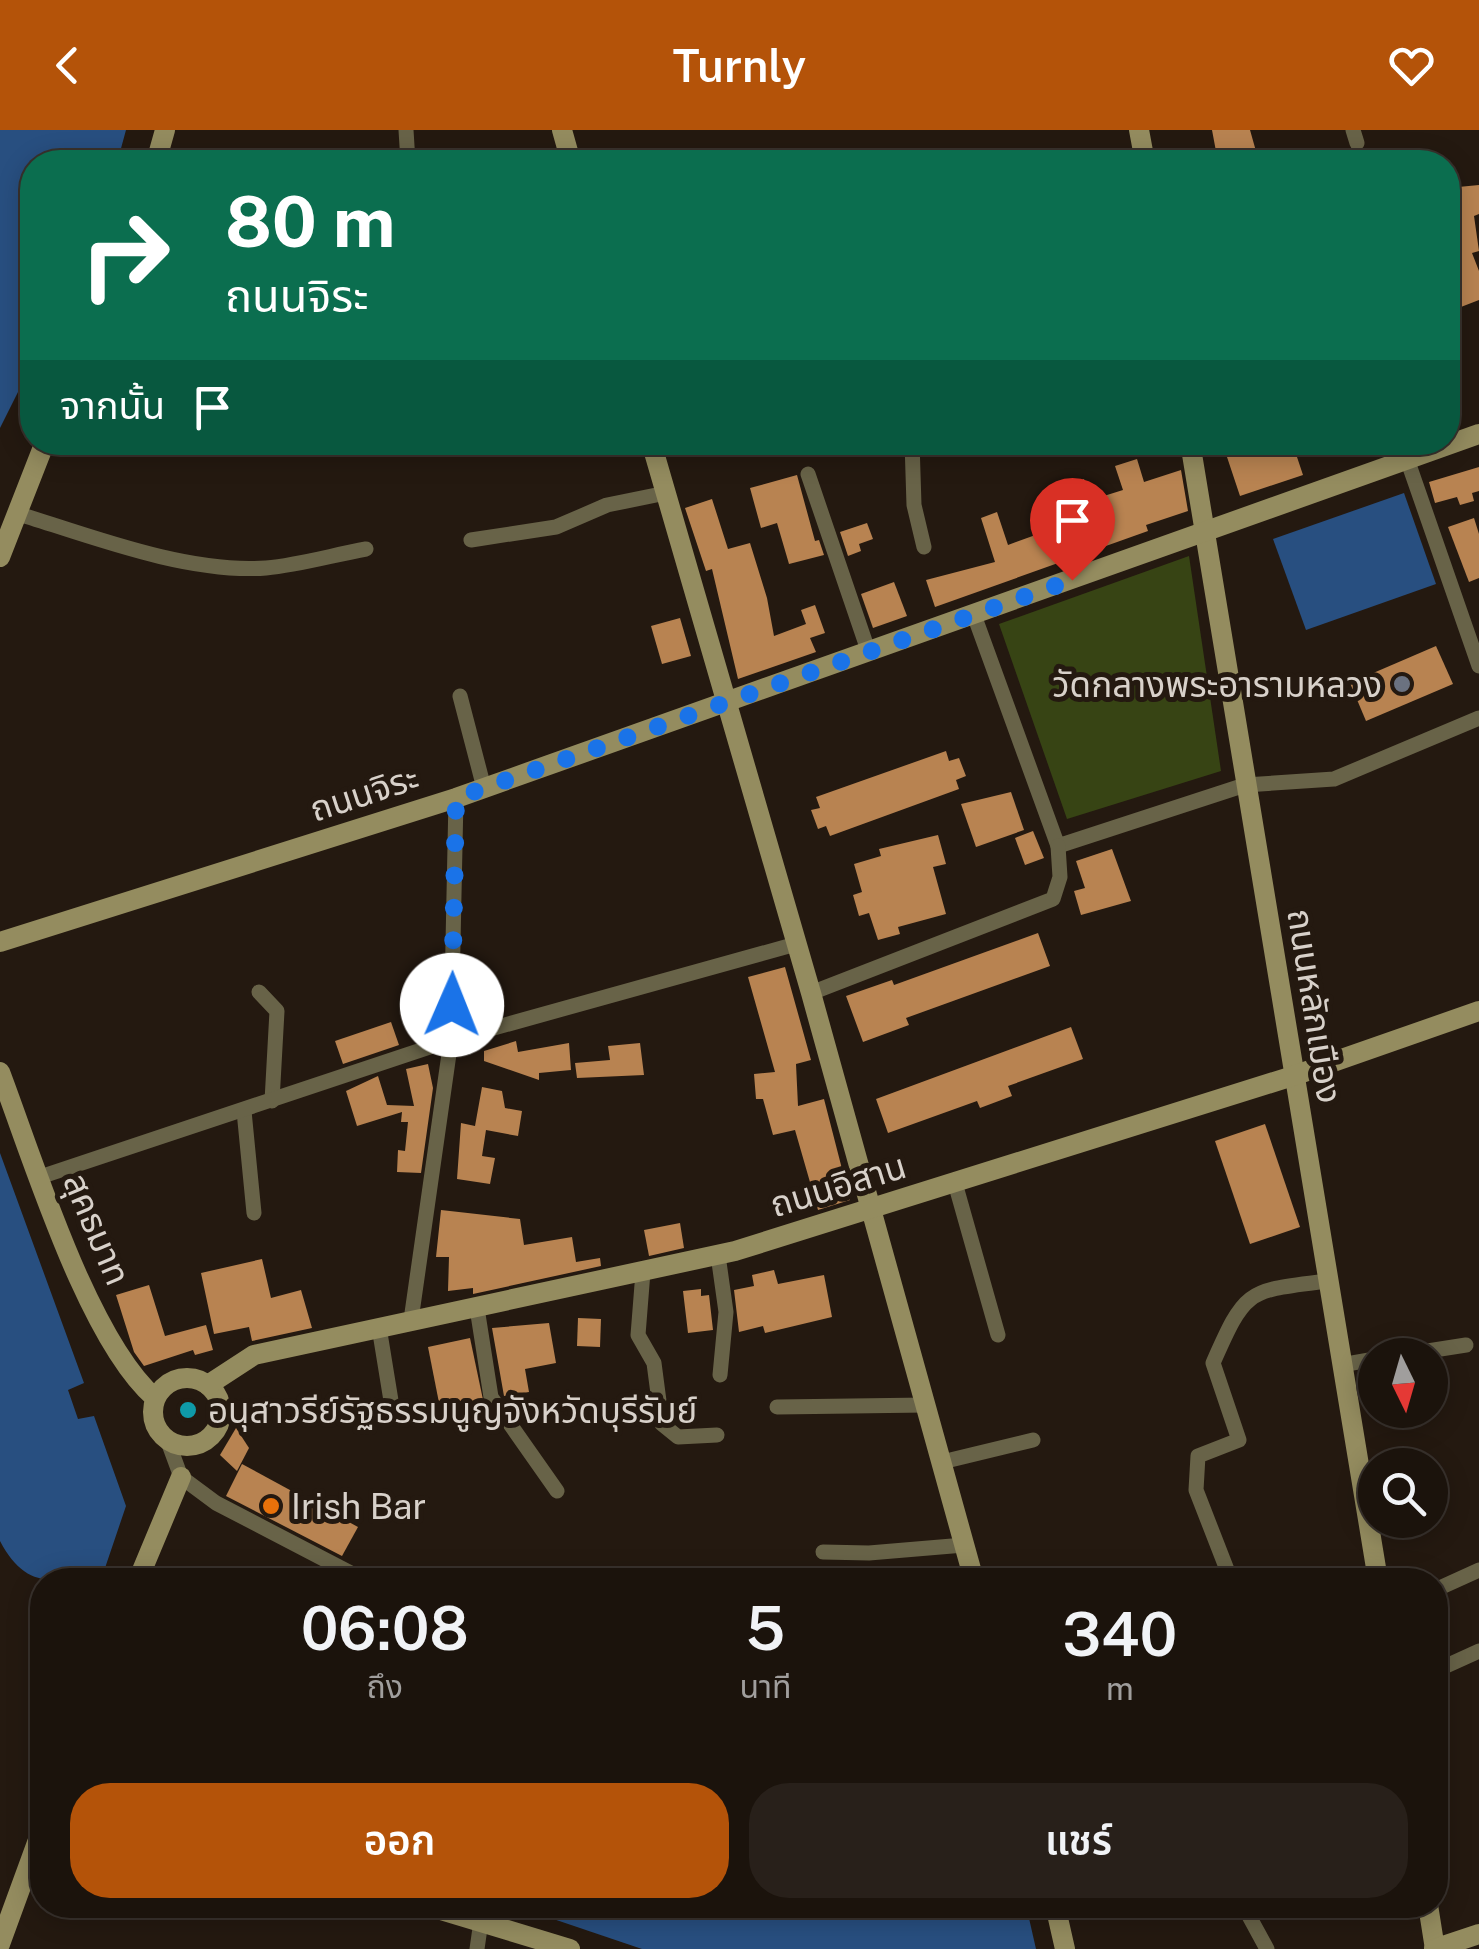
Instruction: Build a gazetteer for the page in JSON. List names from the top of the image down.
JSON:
{
  "streets": {
    "street": [
      "ถนนจิระ",
      "ถนนหลักเมือง",
      "ถนนอิสาน",
      "สุคธมาท"
    ]
  },
  "crossings": [
    ["ถนนจิระ", "ถนนหลักเมือง"],
    ["ถนนหลักเมือง", "ถนนอิสาน"],
    ["ถนนอิสาน", "สุคธมาท"]
  ],
  "places": ["วัดกลางพระอารามหลวง", "อนุสาวรีย์รัฐธรรมนูญจังหวัดบุรีรัมย์", "Irish Bar"],
  "north": "bottom",
  "page": {
    "header": "Turnly",
    "turn": ["80 m", "ถนนจิระ"],
    "then": "จากนั้น",
    "eta": [
      "06:08",
      "ถึง",
      "5",
      "นาที",
      "340",
      "m"
    ],
    "buttons": ["ออก", "แชร์"]
  }
}
